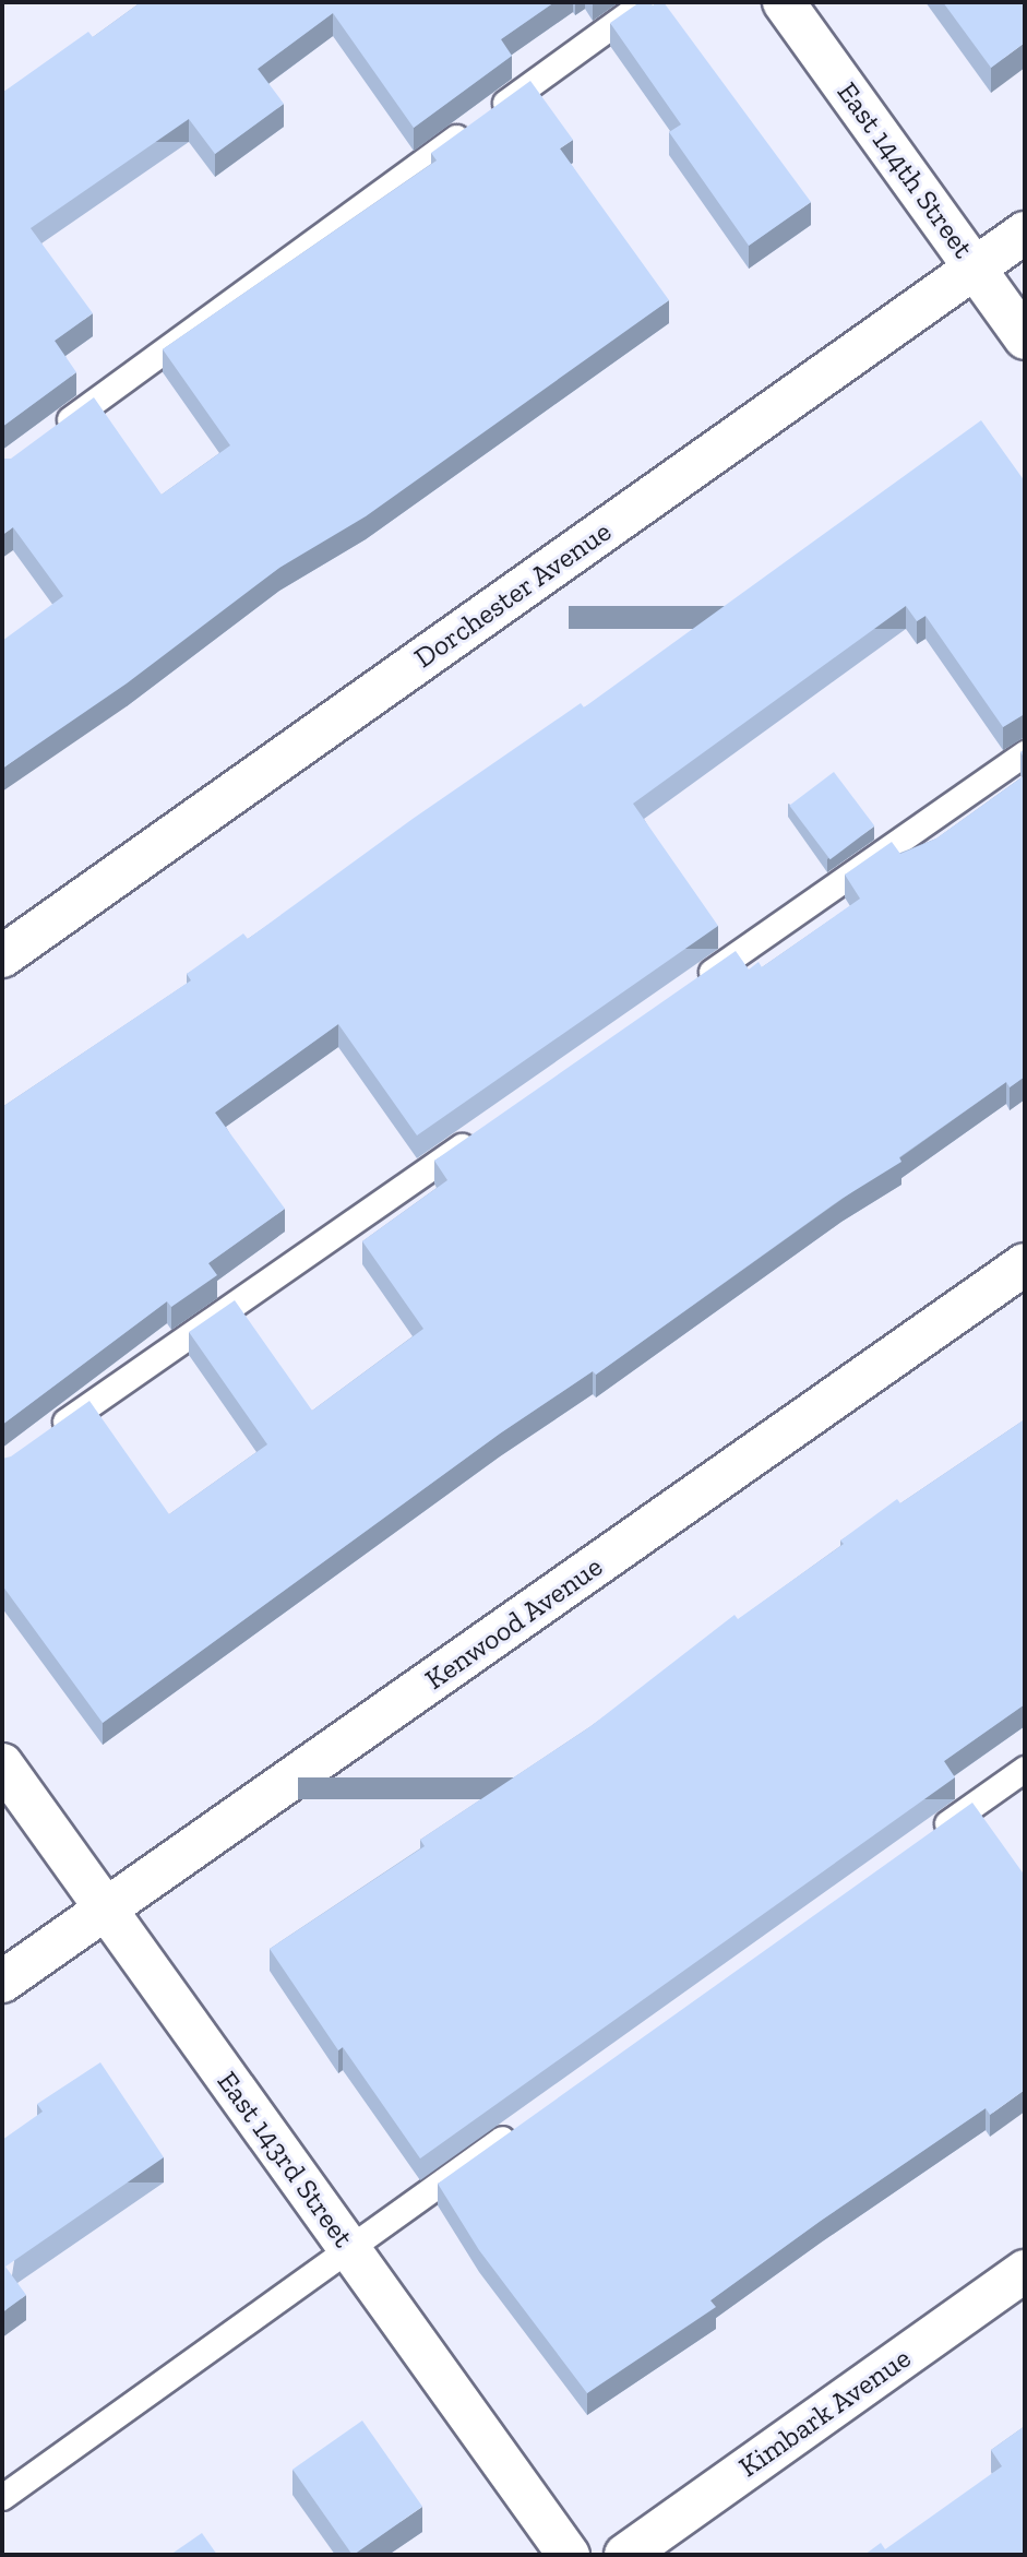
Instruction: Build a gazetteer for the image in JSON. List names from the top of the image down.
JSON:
{
  "streets": {
    "street": [
      "East 144th Street",
      "Dorchester Avenue",
      "Kenwood Avenue",
      "East 143rd Street",
      "Kimbark Avenue"
    ]
  },
  "crossings": [
    ["East 144th Street", "Dorchester Avenue"],
    ["Kenwood Avenue", "East 143rd Street"]
  ]
}
